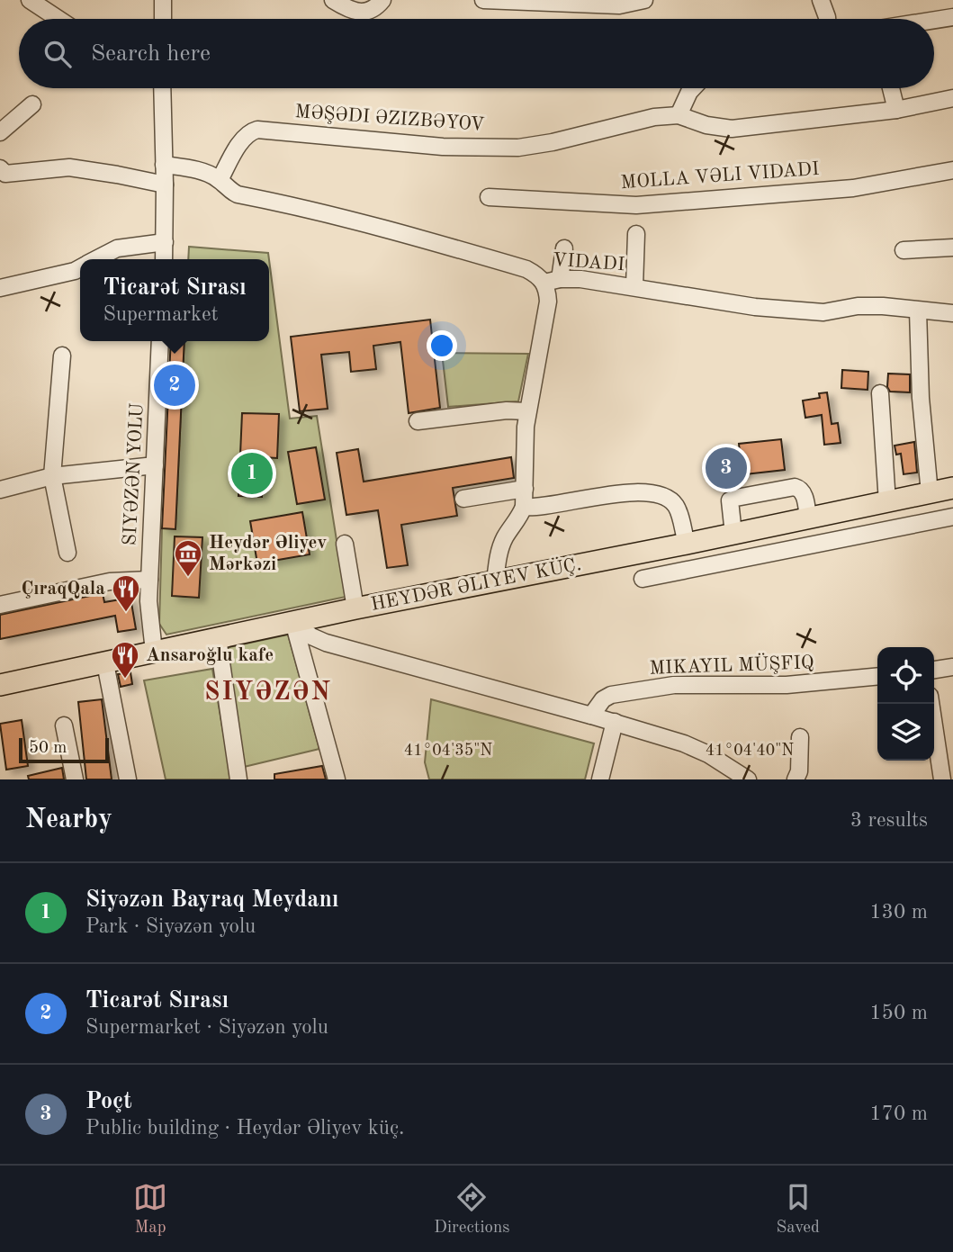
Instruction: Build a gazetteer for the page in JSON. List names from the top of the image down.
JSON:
{
  "streets": {
    "main road": ["HEYDƏR ƏLIYEV KÜÇ."],
    "street": [
      "MƏŞƏDI ƏZIZBƏYOV",
      "MOLLA VƏLI VIDADI",
      "VIDADI",
      "SIYƏZƏN YOLU"
    ]
  },
  "crossings": [
    ["MƏŞƏDI ƏZIZBƏYOV", "VIDADI"],
    ["SIYƏZƏN YOLU", "HEYDƏR ƏLIYEV KÜÇ."]
  ],
  "districts": ["SIYƏZƏN"],
  "places": {
    "museum": ["Heydər Əliyev Mərkəzi"],
    "restaurant": ["ÇıraqQala", "Ansaroğlu kafe"]
  },
  "scale_bar": "50 m",
  "page": {
    "search": "Search here",
    "popup": ["Ticarət Sırası", "Supermarket"],
    "pins": ["2", "3", "1"],
    "scale": "50 m",
    "heading": ["Nearby", "3 results"],
    "list": [
      {
        "mark": "1",
        "name": "Siyəzən Bayraq Meydanı",
        "note": "Park · Siyəzən yolu",
        "value": "130 m"
      },
      {
        "mark": "2",
        "name": "Ticarət Sırası",
        "note": "Supermarket · Siyəzən yolu",
        "value": "150 m"
      },
      {
        "mark": "3",
        "name": "Poçt",
        "note": "Public building · Heydər Əliyev küç.",
        "value": "170 m"
      }
    ],
    "nav": ["Map", "Directions", "Saved"]
  },
  "coordinates": ["41°04'35\"N", "41°04'40\"N"]
}
